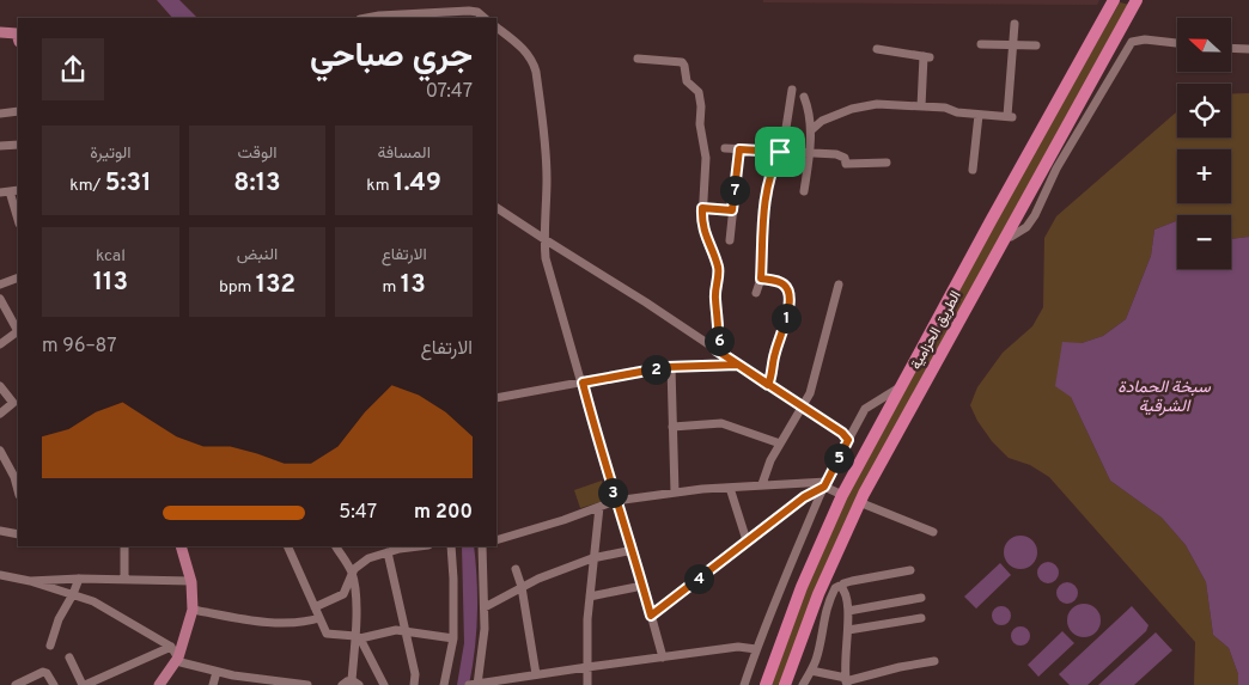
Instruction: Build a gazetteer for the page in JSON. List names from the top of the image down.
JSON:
{
  "streets": {
    "highway": ["الطريق الحزامية"]
  },
  "water": ["سبخة الحمادة الشرقية"],
  "north": "left",
  "page": {
    "map_buttons": ["+", "−"],
    "heading": ["جري صباحي", "07:47"],
    "stats": [
      ["المسافة", "1.49 km"],
      ["الوقت", "8:13"],
      ["الوتيرة", "5:31 /km"],
      ["الارتفاع", "13 m"],
      ["النبض", "132 bpm"],
      ["kcal", "113"]
    ],
    "pins": [
      "7",
      "1",
      "6",
      "2",
      "5",
      "3",
      "4"
    ],
    "chart": ["الارتفاع", "87–96 m"],
    "list": [
      {
        "name": "200 m",
        "note": "5:47"
      }
    ]
  }
}
